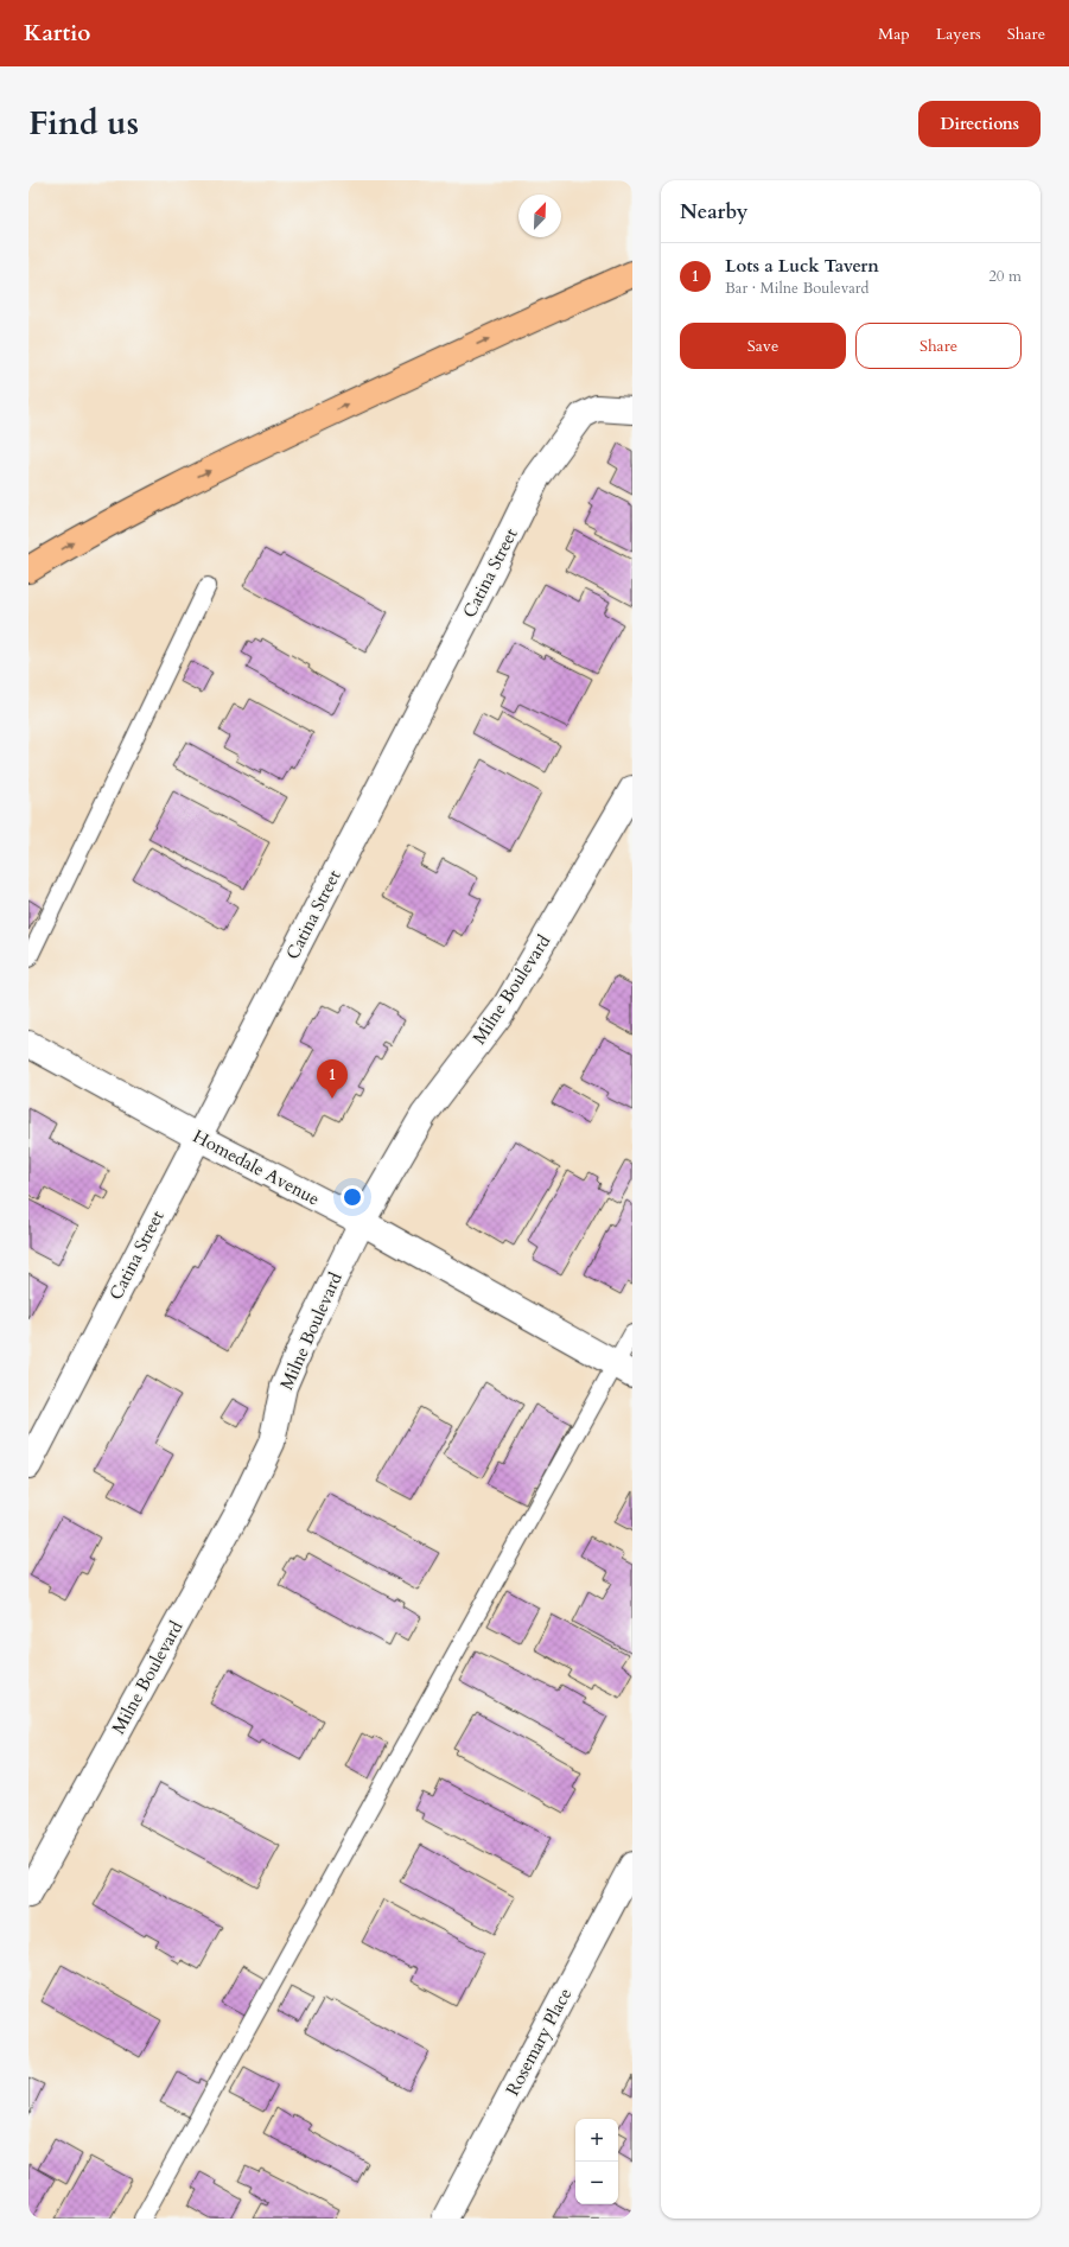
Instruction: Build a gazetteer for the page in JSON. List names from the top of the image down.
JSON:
{
  "streets": {
    "street": [
      "Catina Street",
      "Milne Boulevard",
      "Homedale Avenue",
      "Rosemary Place"
    ]
  },
  "crossings": [
    ["Catina Street", "Homedale Avenue"],
    ["Milne Boulevard", "Homedale Avenue"]
  ],
  "north": "top right",
  "page": {
    "header": "Kartio",
    "nav": ["Map", "Layers", "Share"],
    "title": "Find us",
    "buttons": [
      "Directions",
      ["Save", "Share"]
    ],
    "heading": "Nearby",
    "list": [
      {
        "mark": "1",
        "name": "Lots a Luck Tavern",
        "note": "Bar · Milne Boulevard",
        "value": "20 m"
      }
    ],
    "pins": "1",
    "map_buttons": ["+", "−"]
  }
}
